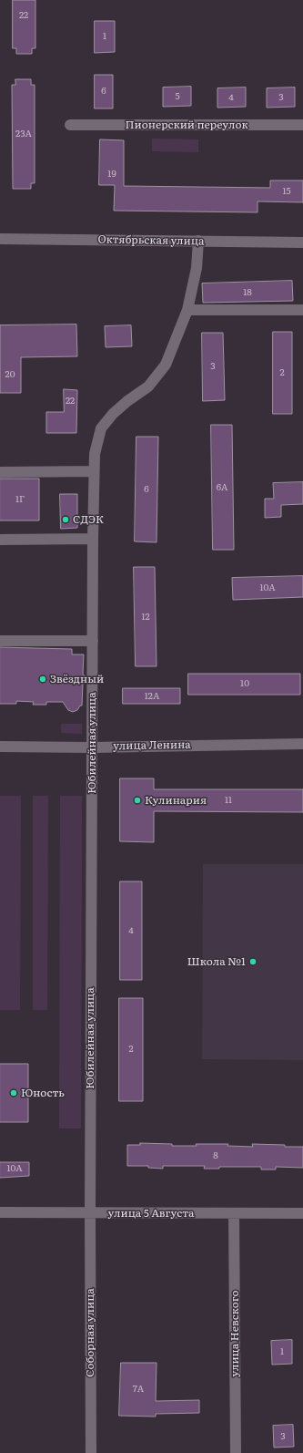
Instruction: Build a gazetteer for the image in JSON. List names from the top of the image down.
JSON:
{
  "streets": {
    "street": [
      "Пионерский переулок",
      "Октябрьская улица",
      "Юбилейная улица",
      "улица Ленина",
      "улица 5 Августа",
      "Соборная улица",
      "улица Невского"
    ]
  },
  "crossings": [
    ["Октябрьская улица", "Юбилейная улица"],
    ["Юбилейная улица", "улица Ленина"],
    ["Юбилейная улица", "улица 5 Августа"],
    ["Юбилейная улица", "Соборная улица"],
    ["улица 5 Августа", "Соборная улица"],
    ["улица 5 Августа", "улица Невского"]
  ],
  "places": [
    "СДЭК",
    "Звёздный",
    "Кулинария",
    "Школа №1",
    "Юность"
  ],
  "house_numbers": [
    "22",
    "1",
    "6",
    "5",
    "4",
    "3",
    "23А",
    "19",
    "15",
    "18",
    "3",
    "2",
    "20",
    "22",
    "6А",
    "6",
    "1Г",
    "10А",
    "12",
    "10",
    "12А",
    "11",
    "4",
    "2",
    "8",
    "10А",
    "1",
    "7А",
    "3"
  ]
}
